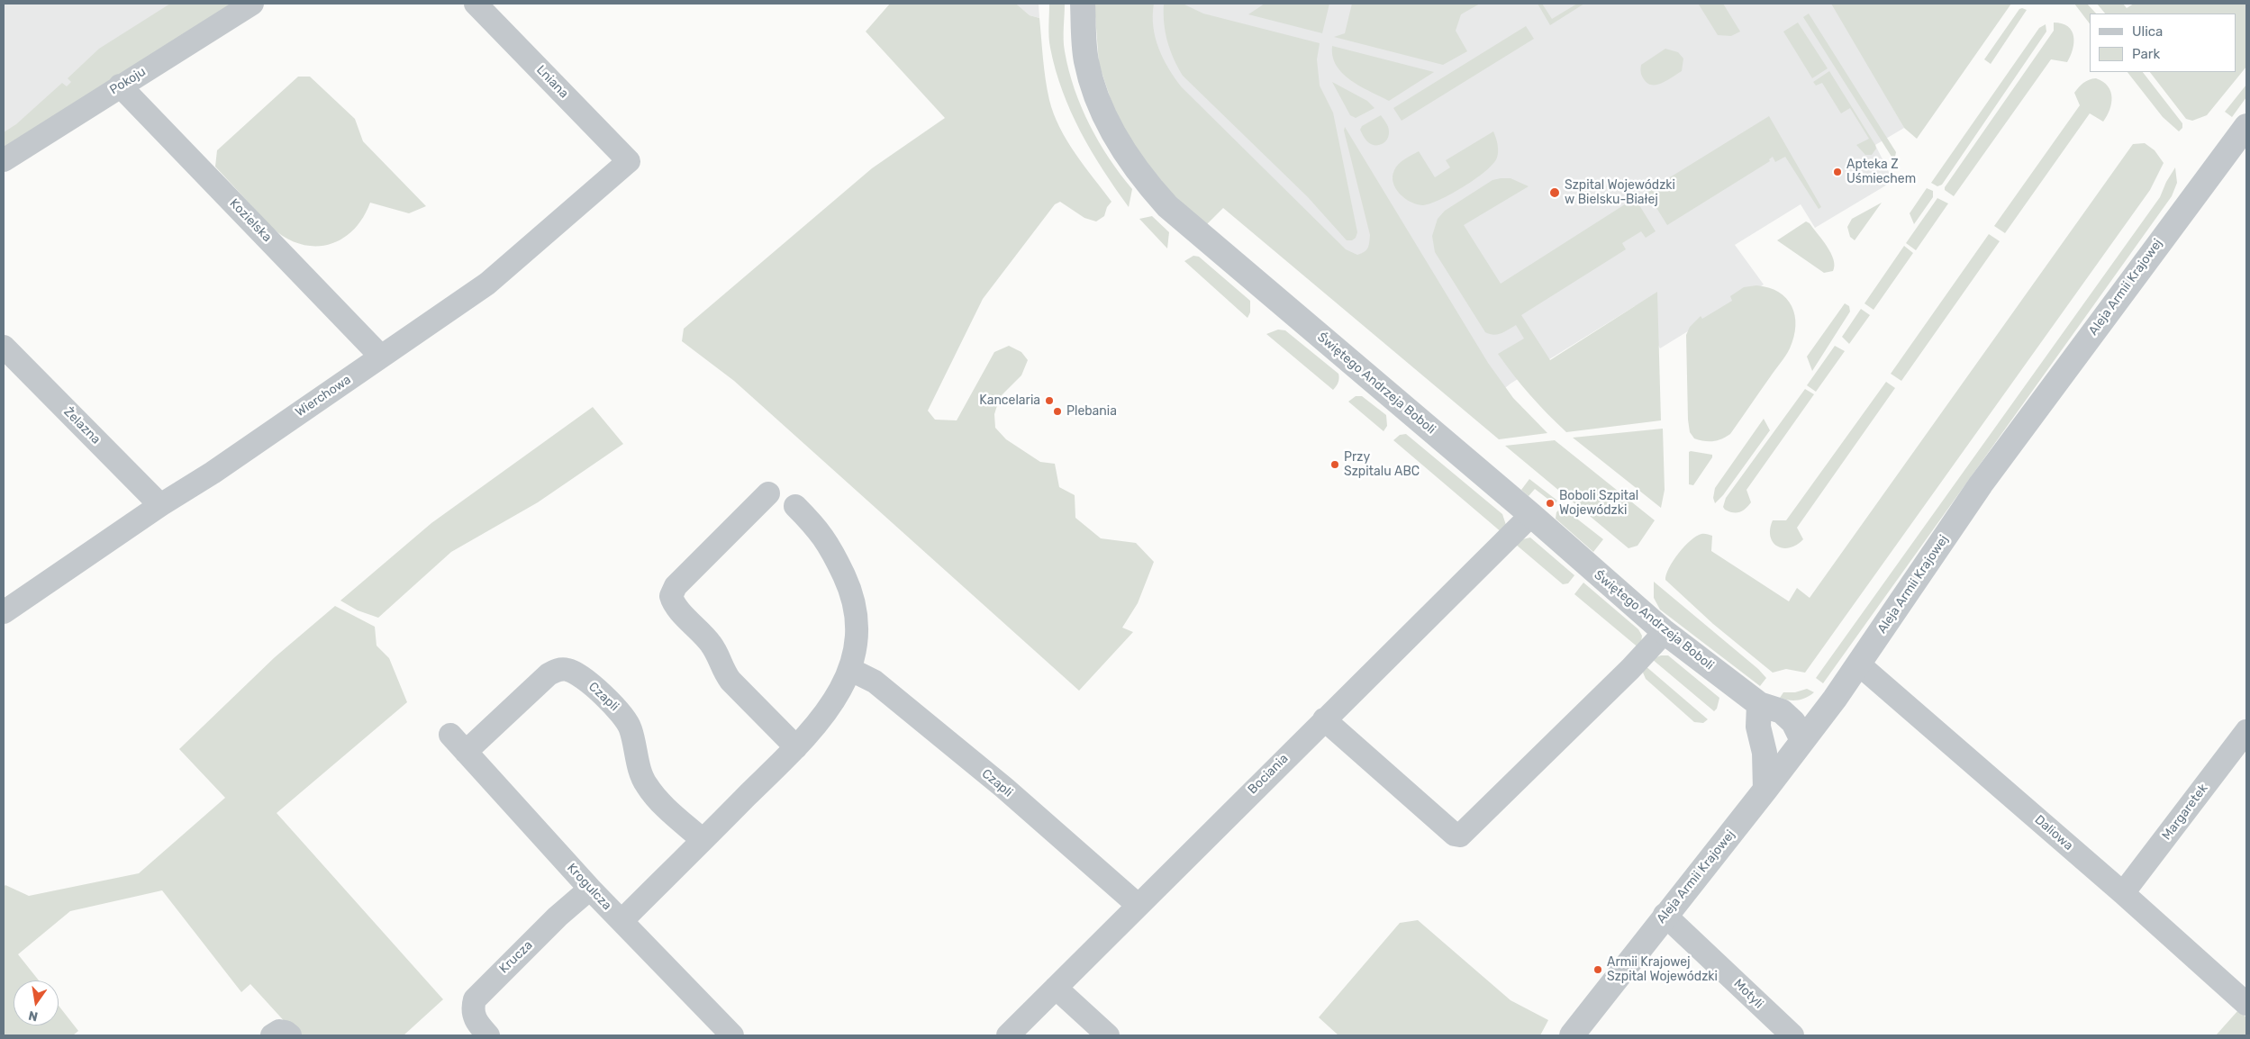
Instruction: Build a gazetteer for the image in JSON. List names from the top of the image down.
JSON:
{
  "streets": {
    "street": [
      "Pokoju",
      "Lniana",
      "Kozielska",
      "Aleja Armii Krajowej",
      "Świętego Andrzeja Boboli",
      "Wierchowa",
      "Żelazna",
      "Czapli",
      "Bociania",
      "Margaretek",
      "Daliowa",
      "Krogulcza",
      "Krucza",
      "Motyli"
    ]
  },
  "crossings": [
    ["Pokoju", "Kozielska"],
    ["Lniana", "Wierchowa"],
    ["Kozielska", "Wierchowa"],
    ["Aleja Armii Krajowej", "Świętego Andrzeja Boboli"],
    ["Aleja Armii Krajowej", "Daliowa"],
    ["Aleja Armii Krajowej", "Motyli"],
    ["Świętego Andrzeja Boboli", "Bociania"],
    ["Wierchowa", "Żelazna"],
    ["Czapli", "Bociania"],
    ["Czapli", "Krogulcza"],
    ["Margaretek", "Daliowa"],
    ["Krogulcza", "Krucza"]
  ],
  "places": [
    "Apteka Z Uśmiechem",
    "Szpital Wojewódzki w Bielsku-Białej",
    "Kancelaria",
    "Plebania",
    "Przy Szpitalu ABC",
    "Boboli Szpital Wojewódzki",
    "Armii Krajowej Szpital Wojewódzki"
  ],
  "legend": ["Ulica", "Park"],
  "north": "bottom"
}
